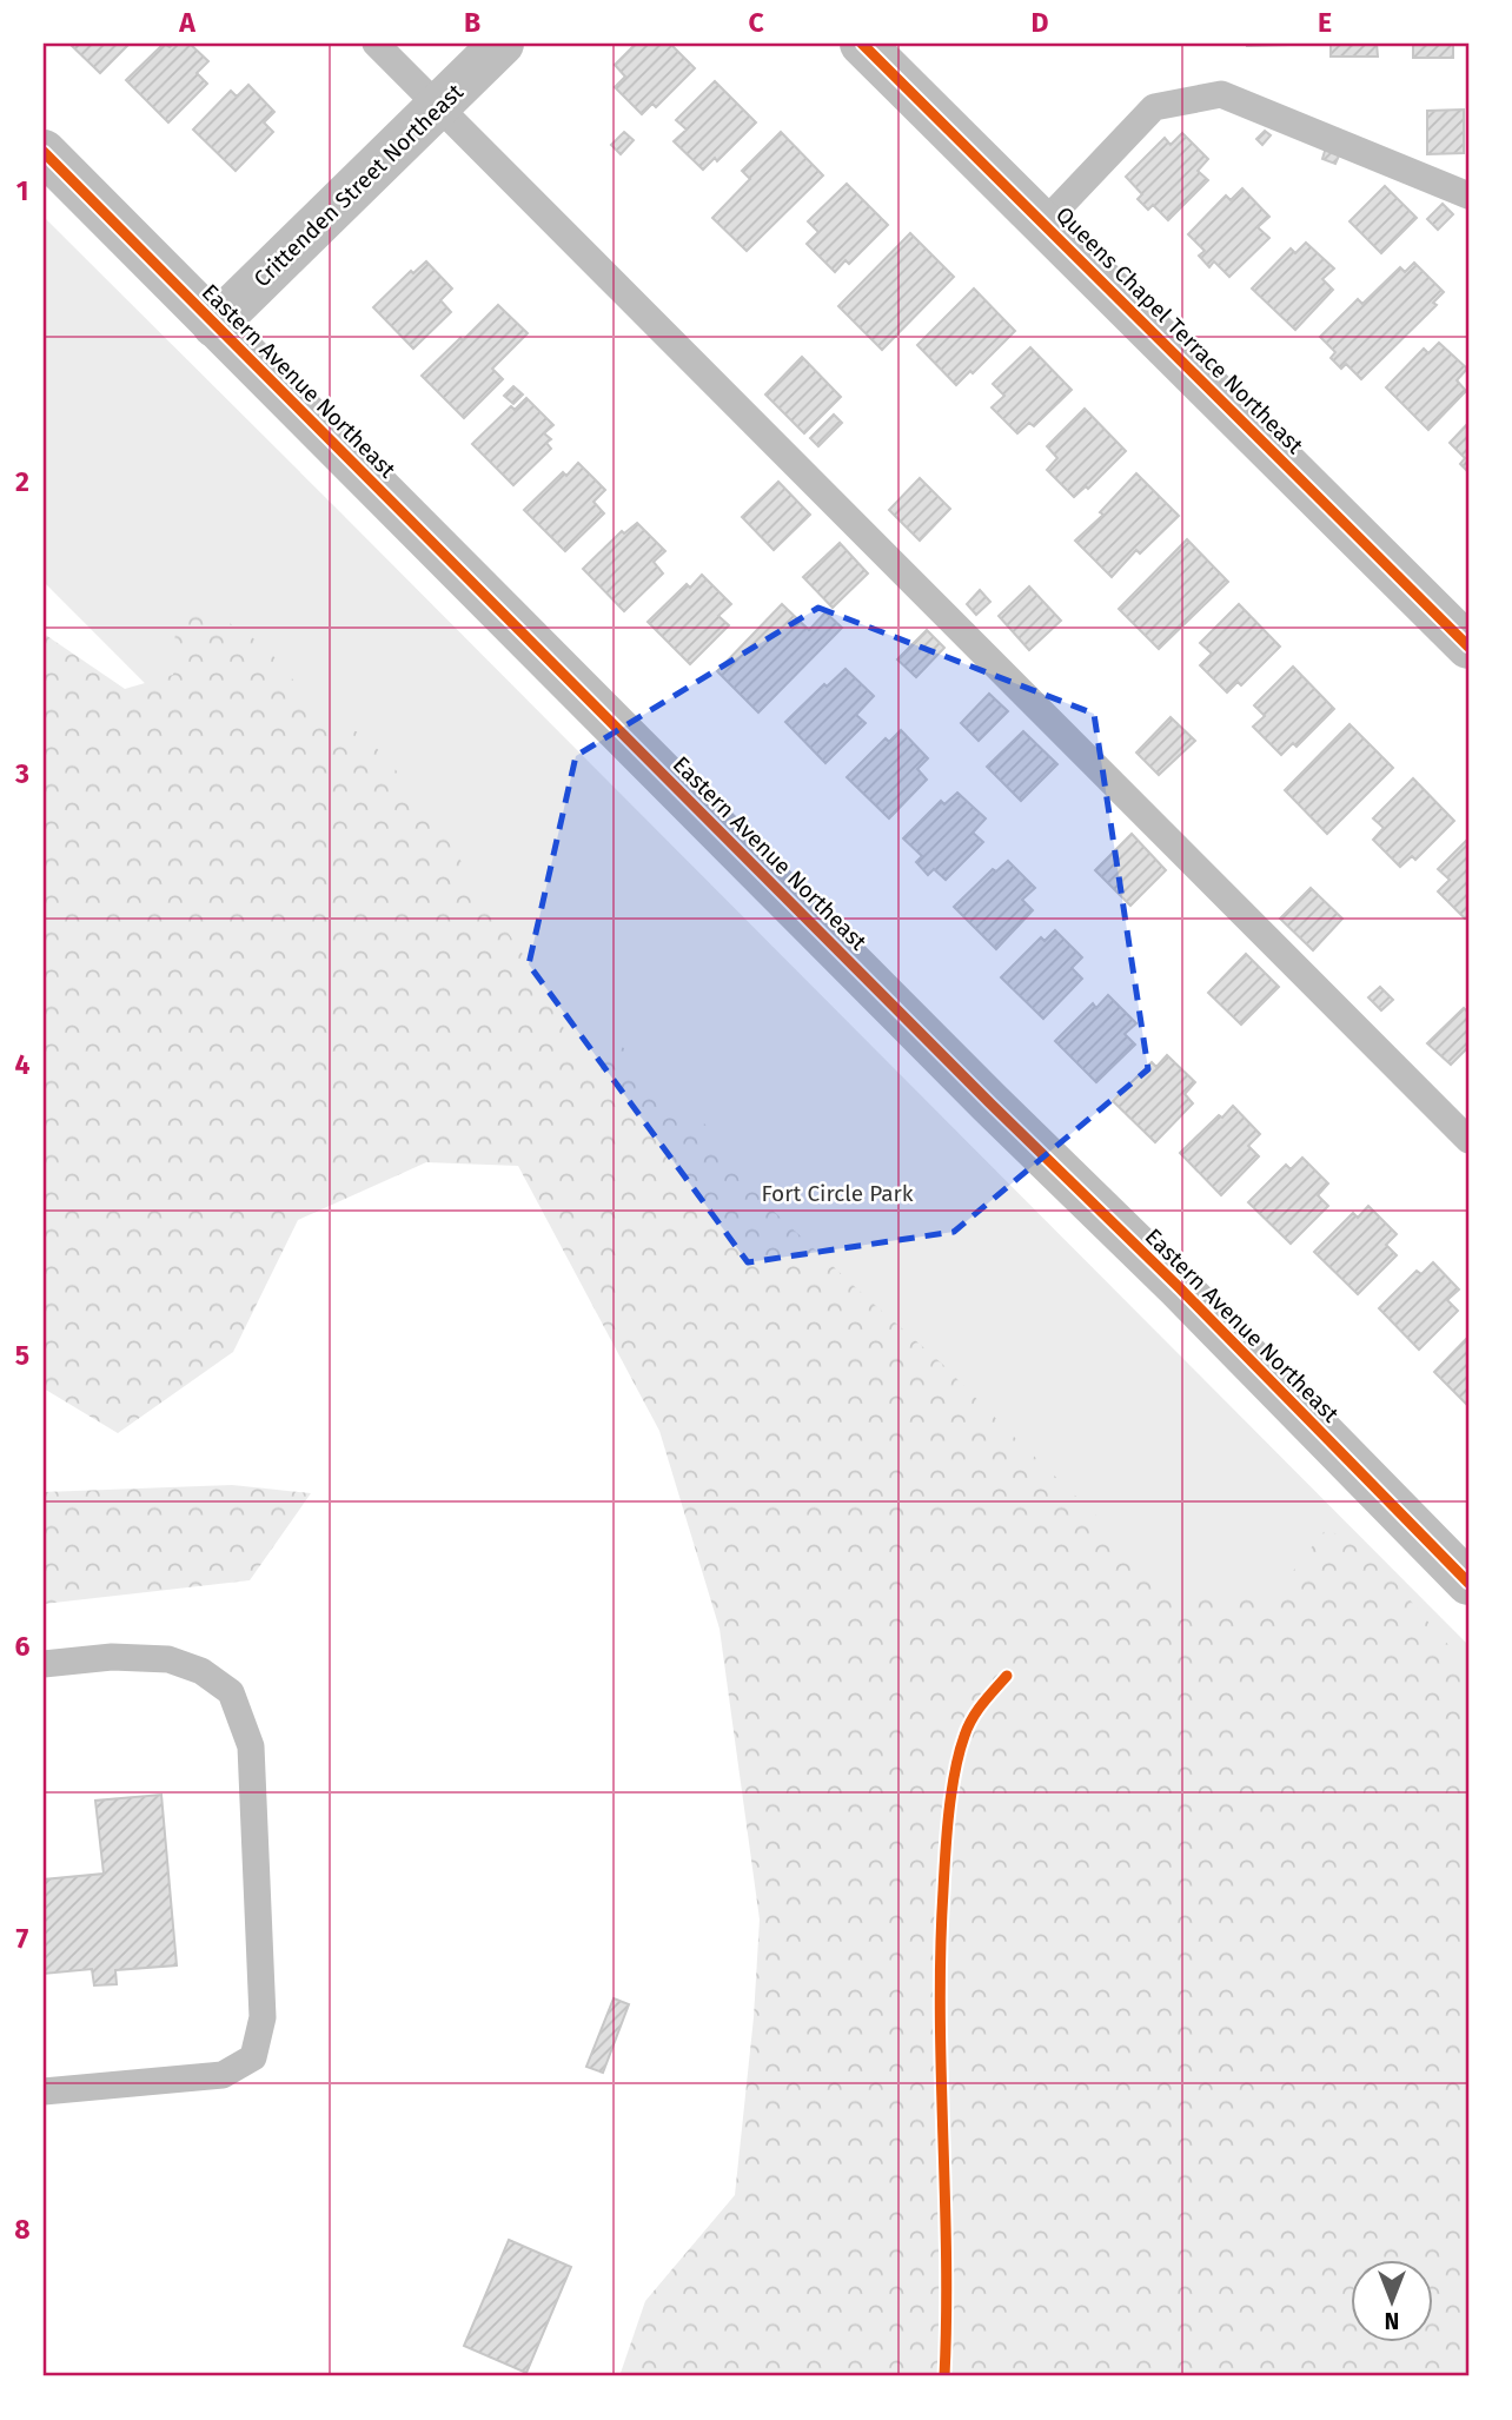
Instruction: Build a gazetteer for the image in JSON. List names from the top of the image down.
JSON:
{
  "streets": {
    "street": ["Crittenden Street Northeast", "Queens Chapel Terrace Northeast", "Eastern Avenue Northeast"]
  },
  "crossings": [
    ["Crittenden Street Northeast", "Eastern Avenue Northeast"]
  ],
  "parks": ["Fort Circle Park"],
  "north": "bottom",
  "grid": {
    "columns": [
      "A",
      "B",
      "C",
      "D",
      "E"
    ],
    "rows": [
      "1",
      "2",
      "3",
      "4",
      "5",
      "6",
      "7",
      "8"
    ]
  }
}
